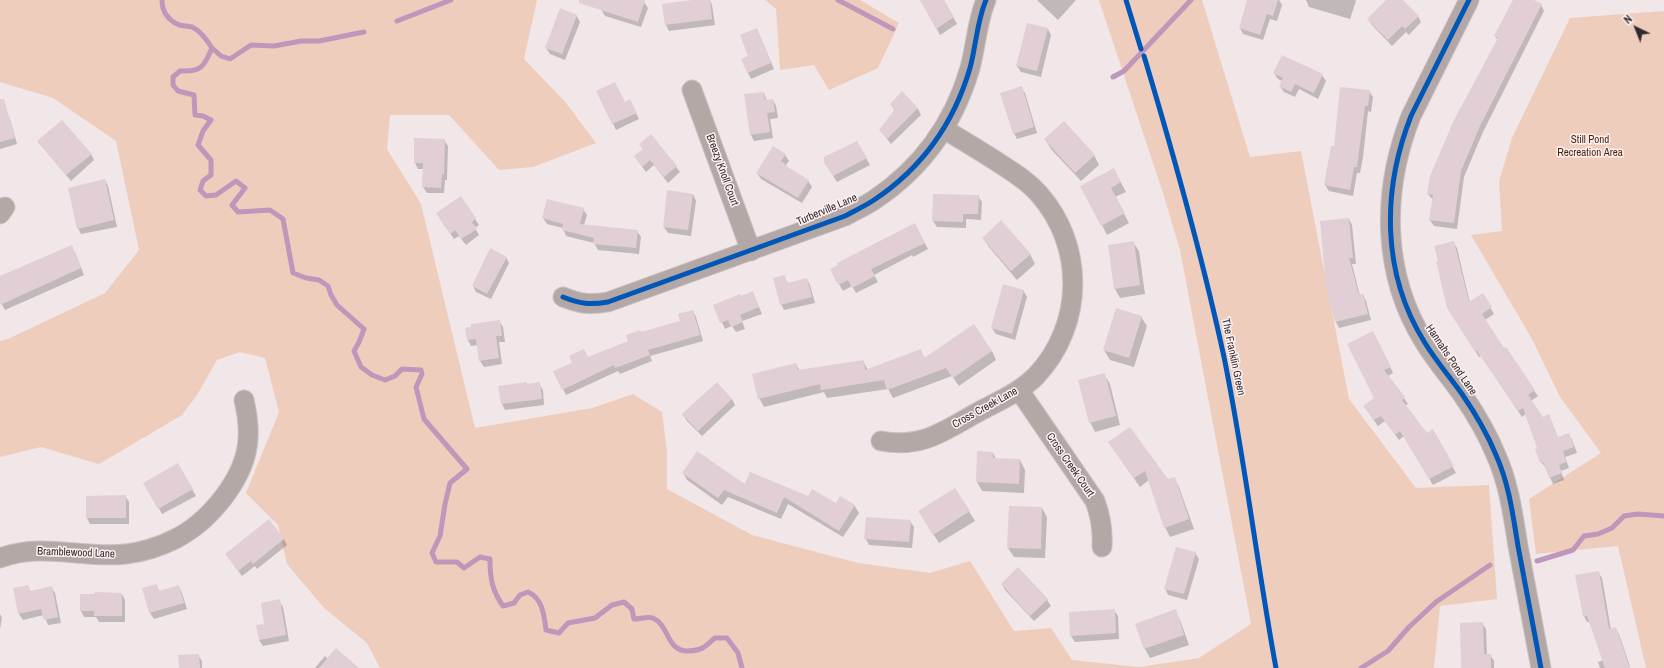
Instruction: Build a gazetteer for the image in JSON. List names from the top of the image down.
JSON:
{
  "streets": {
    "street": [
      "Breezy Knoll Court",
      "Turberville Lane",
      "Hannahs Pond Lane",
      "Cross Creek Lane",
      "Cross Creek Court",
      "Bramblewood Lane"
    ],
    "cycle path": ["The Franklin Green"]
  },
  "crossings": [
    ["Breezy Knoll Court", "Turberville Lane"],
    ["Turberville Lane", "Cross Creek Lane"],
    ["Cross Creek Lane", "Cross Creek Court"]
  ],
  "parks": ["Still Pond Recreation Area"],
  "north": "top left"
}
